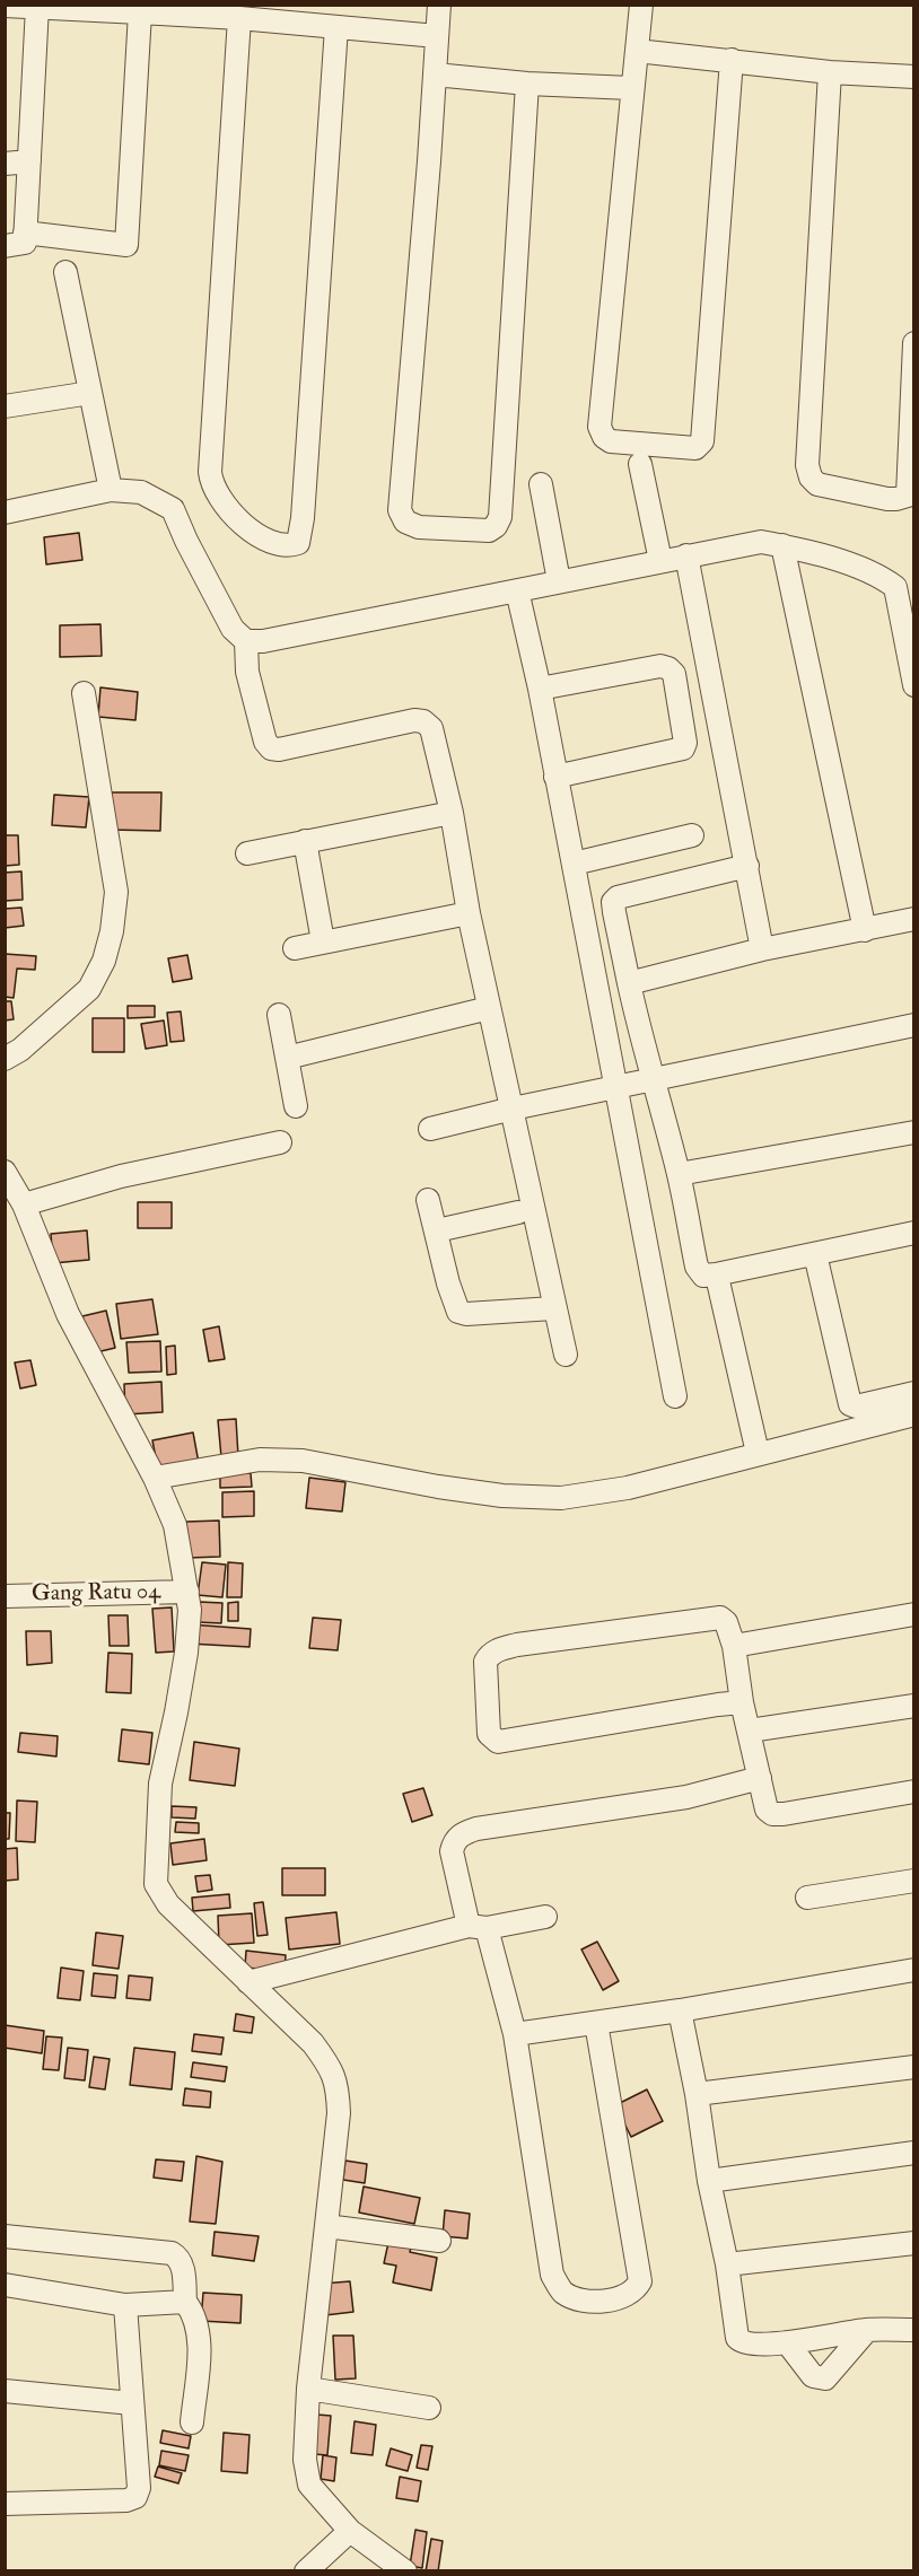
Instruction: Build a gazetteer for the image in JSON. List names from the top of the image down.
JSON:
{
  "streets": {
    "street": ["Gang Ratu 04"]
  }
}
